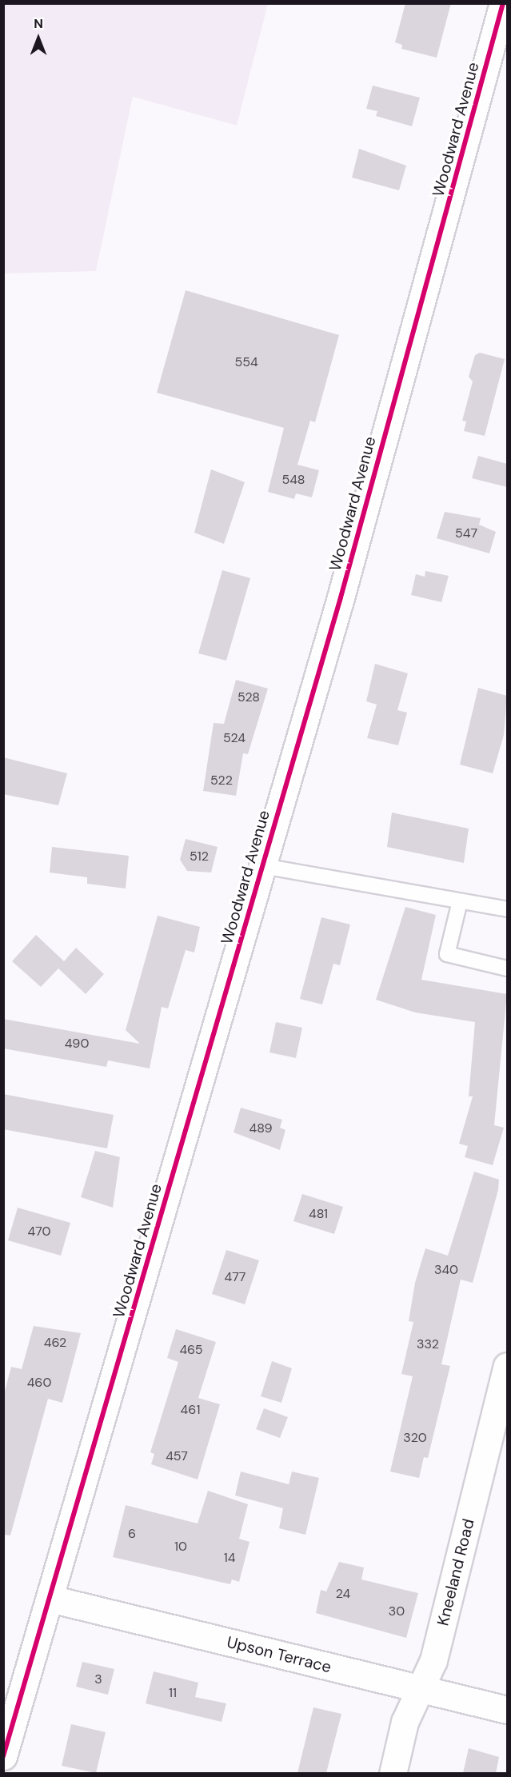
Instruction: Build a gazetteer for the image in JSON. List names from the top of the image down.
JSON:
{
  "streets": {
    "street": ["Woodward Avenue", "Kneeland Road", "Upson Terrace"]
  },
  "crossings": [
    ["Woodward Avenue", "Upson Terrace"],
    ["Kneeland Road", "Upson Terrace"]
  ],
  "house_numbers": [
    "554",
    "548",
    "547",
    "528",
    "524",
    "522",
    "512",
    "490",
    "489",
    "481",
    "470",
    "340",
    "477",
    "462",
    "332",
    "465",
    "460",
    "461",
    "320",
    "457",
    "6",
    "10",
    "14",
    "24",
    "30",
    "3",
    "11"
  ],
  "north": "top"
}
